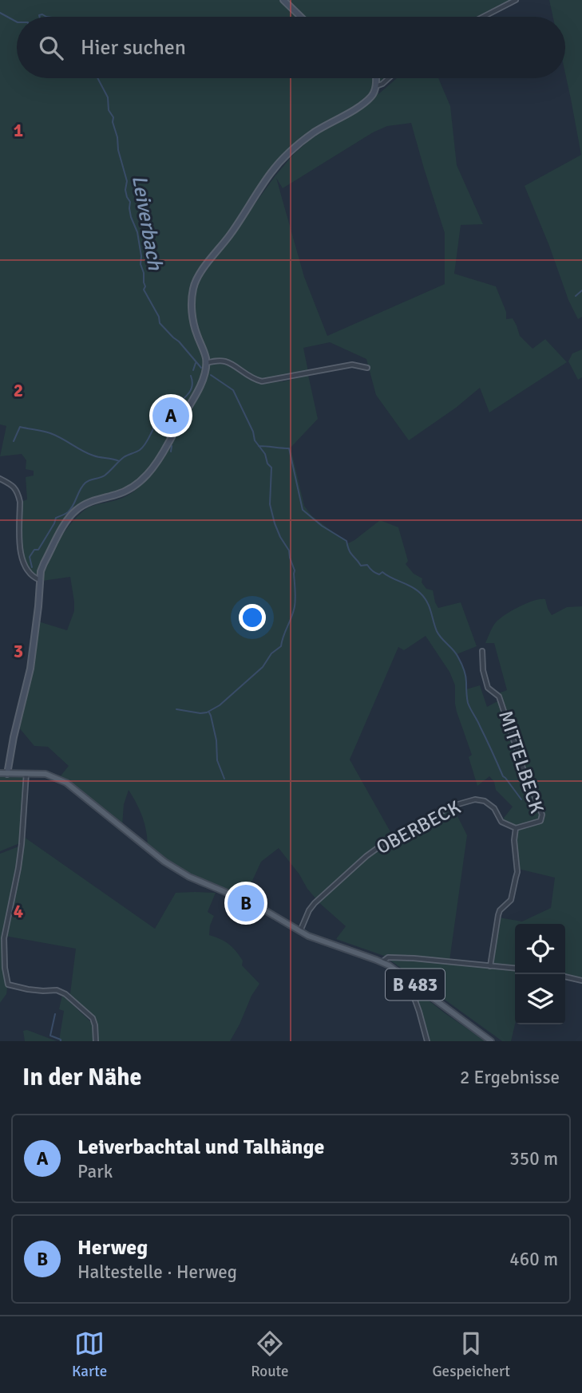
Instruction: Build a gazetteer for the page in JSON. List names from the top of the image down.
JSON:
{
  "streets": {
    "main road": ["B 483"],
    "street": ["MITTELBECK", "OBERBECK"]
  },
  "crossings": [
    ["MITTELBECK", "OBERBECK"],
    ["OBERBECK", "B 483"]
  ],
  "water": ["Leiverbach"],
  "page": {
    "search": "Hier suchen",
    "pins": ["A", "B"],
    "heading": ["In der Nähe", "2 Ergebnisse"],
    "list": [
      {
        "mark": "A",
        "name": "Leiverbachtal und Talhänge",
        "note": "Park",
        "value": "350 m"
      },
      {
        "mark": "B",
        "name": "Herweg",
        "note": "Haltestelle · Herweg",
        "value": "460 m"
      }
    ],
    "nav": ["Karte", "Route", "Gespeichert"]
  },
  "grid": {
    "rows": [
      "1",
      "2",
      "3",
      "4"
    ]
  }
}
